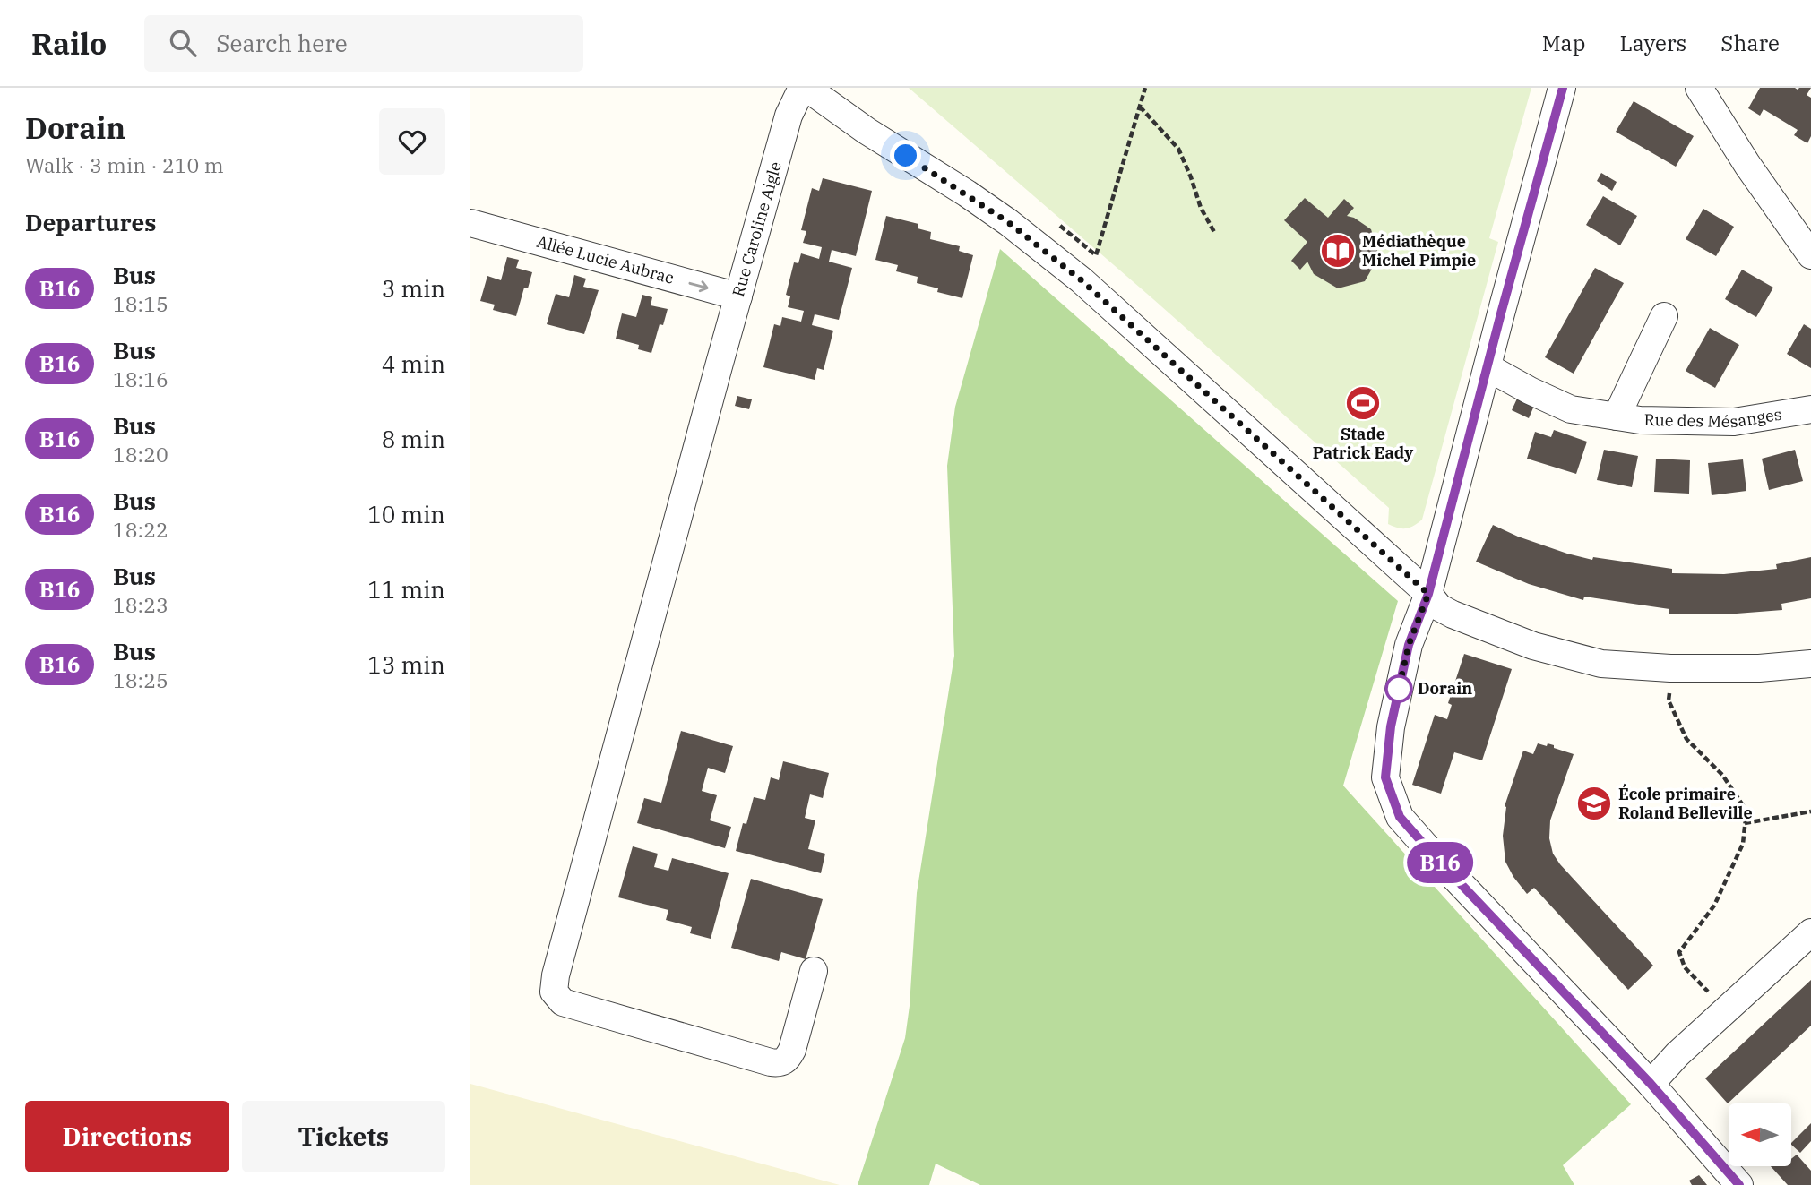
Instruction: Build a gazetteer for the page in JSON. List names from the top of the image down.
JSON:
{
  "streets": {
    "street": ["Rue Caroline Aigle", "Allée Lucie Aubrac", "Rue des Mésanges"]
  },
  "crossings": [
    ["Rue Caroline Aigle", "Allée Lucie Aubrac"]
  ],
  "one_way": ["Allée Lucie Aubrac"],
  "places": {
    "library": ["Médiathèque Michel Pimpie"],
    "sports": ["Stade Patrick Eady"],
    "other": ["Dorain"],
    "school or university": ["École primaire Roland Belleville"]
  },
  "lines": ["bus line B16"],
  "north": "left",
  "page": {
    "header": "Railo",
    "search": "Search here",
    "nav": ["Map", "Layers", "Share"],
    "heading": [
      ["Dorain", "Walk · 3 min · 210 m"],
      "Departures"
    ],
    "on_map": "B16",
    "list": [
      {
        "mark": "B16",
        "name": "Bus",
        "note": "18:15",
        "value": "3 min"
      },
      {
        "mark": "B16",
        "name": "Bus",
        "note": "18:16",
        "value": "4 min"
      },
      {
        "mark": "B16",
        "name": "Bus",
        "note": "18:20",
        "value": "8 min"
      },
      {
        "mark": "B16",
        "name": "Bus",
        "note": "18:22",
        "value": "10 min"
      },
      {
        "mark": "B16",
        "name": "Bus",
        "note": "18:23",
        "value": "11 min"
      },
      {
        "mark": "B16",
        "name": "Bus",
        "note": "18:25",
        "value": "13 min"
      }
    ],
    "buttons": ["Directions", "Tickets"]
  }
}
